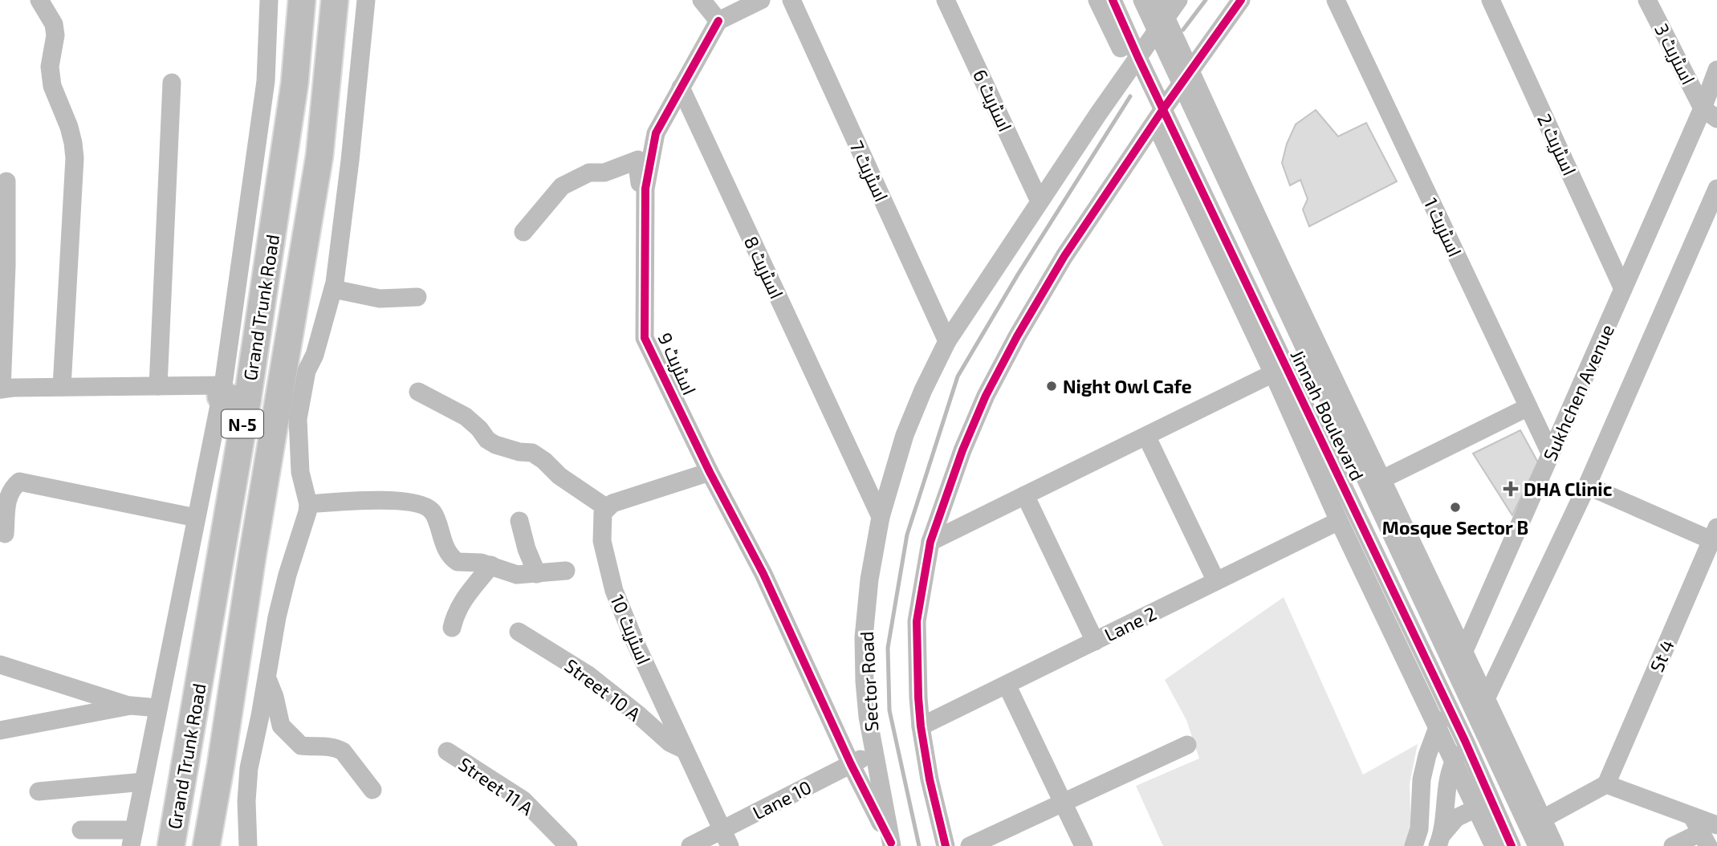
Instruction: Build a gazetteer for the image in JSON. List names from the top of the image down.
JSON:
{
  "streets": {
    "highway": ["Grand Trunk Road", "N-5"],
    "street": [
      "اسٹریٹ 3",
      "اسٹریٹ 6",
      "اسٹریٹ 2",
      "اسٹریٹ 7",
      "اسٹریٹ 1",
      "اسٹریٹ 8",
      "اسٹریٹ 9",
      "Sukhchen Avenue",
      "Jinnah Boulevard",
      "Lane 2",
      "اسٹریٹ 10",
      "St 4",
      "Sector Road",
      "Street 10 A",
      "Street 11 A",
      "Lane 10"
    ]
  },
  "crossings": [
    ["اسٹریٹ 3", "Sukhchen Avenue"],
    ["اسٹریٹ 6", "Sector Road"],
    ["اسٹریٹ 2", "Sukhchen Avenue"],
    ["اسٹریٹ 7", "Sector Road"],
    ["اسٹریٹ 1", "Sukhchen Avenue"],
    ["اسٹریٹ 8", "اسٹریٹ 9"],
    ["اسٹریٹ 8", "Sector Road"],
    ["اسٹریٹ 9", "Sector Road"],
    ["اسٹریٹ 9", "Lane 10"],
    ["Sukhchen Avenue", "Jinnah Boulevard"],
    ["Jinnah Boulevard", "Sector Road"],
    ["اسٹریٹ 10", "Street 10 A"],
    ["اسٹریٹ 10", "Lane 10"],
    ["Sector Road", "Lane 10"]
  ],
  "places": {
    "other": ["Night Owl Cafe", "Mosque Sector B"],
    "health": ["DHA Clinic"]
  }
}
